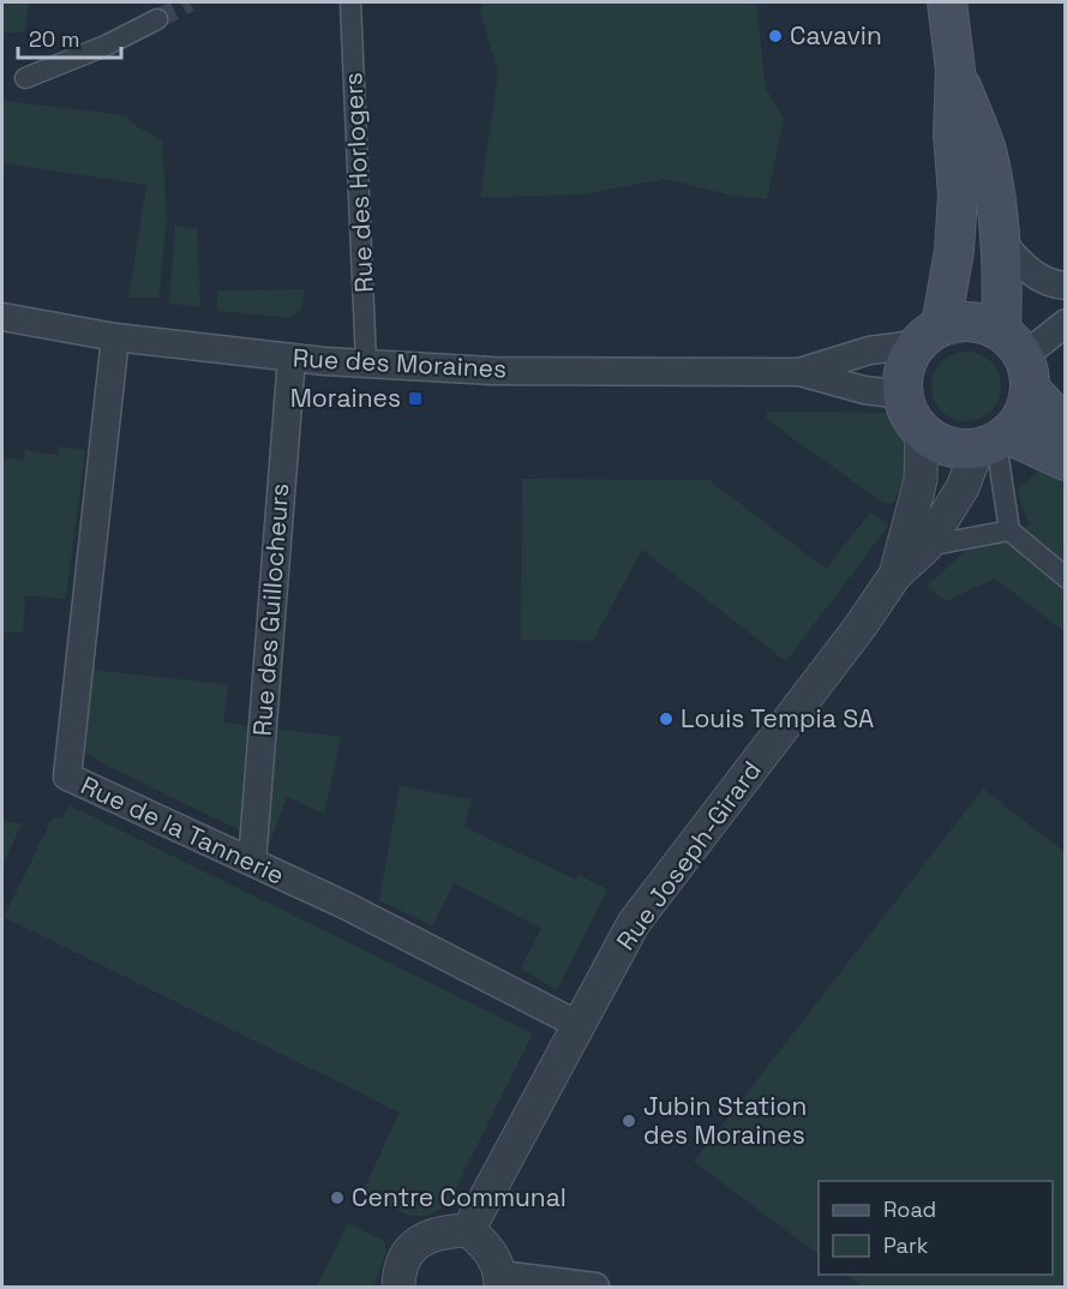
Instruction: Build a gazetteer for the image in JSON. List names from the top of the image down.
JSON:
{
  "streets": {
    "street": [
      "Rue des Horlogers",
      "Rue des Moraines",
      "Rue des Guillocheurs",
      "Rue de la Tannerie",
      "Rue Joseph-Girard"
    ]
  },
  "crossings": [
    ["Rue des Horlogers", "Rue des Moraines"],
    ["Rue des Moraines", "Rue des Guillocheurs"],
    ["Rue des Moraines", "Rue de la Tannerie"],
    ["Rue des Moraines", "Rue Joseph-Girard"],
    ["Rue des Guillocheurs", "Rue de la Tannerie"],
    ["Rue de la Tannerie", "Rue Joseph-Girard"]
  ],
  "places": {
    "other": [
      "Cavavin",
      "Louis Tempia SA",
      "Jubin Station des Moraines",
      "Centre Communal"
    ],
    "transit": ["Moraines"]
  },
  "legend": ["Road", "Park"],
  "scale_bar": "20 m"
}
